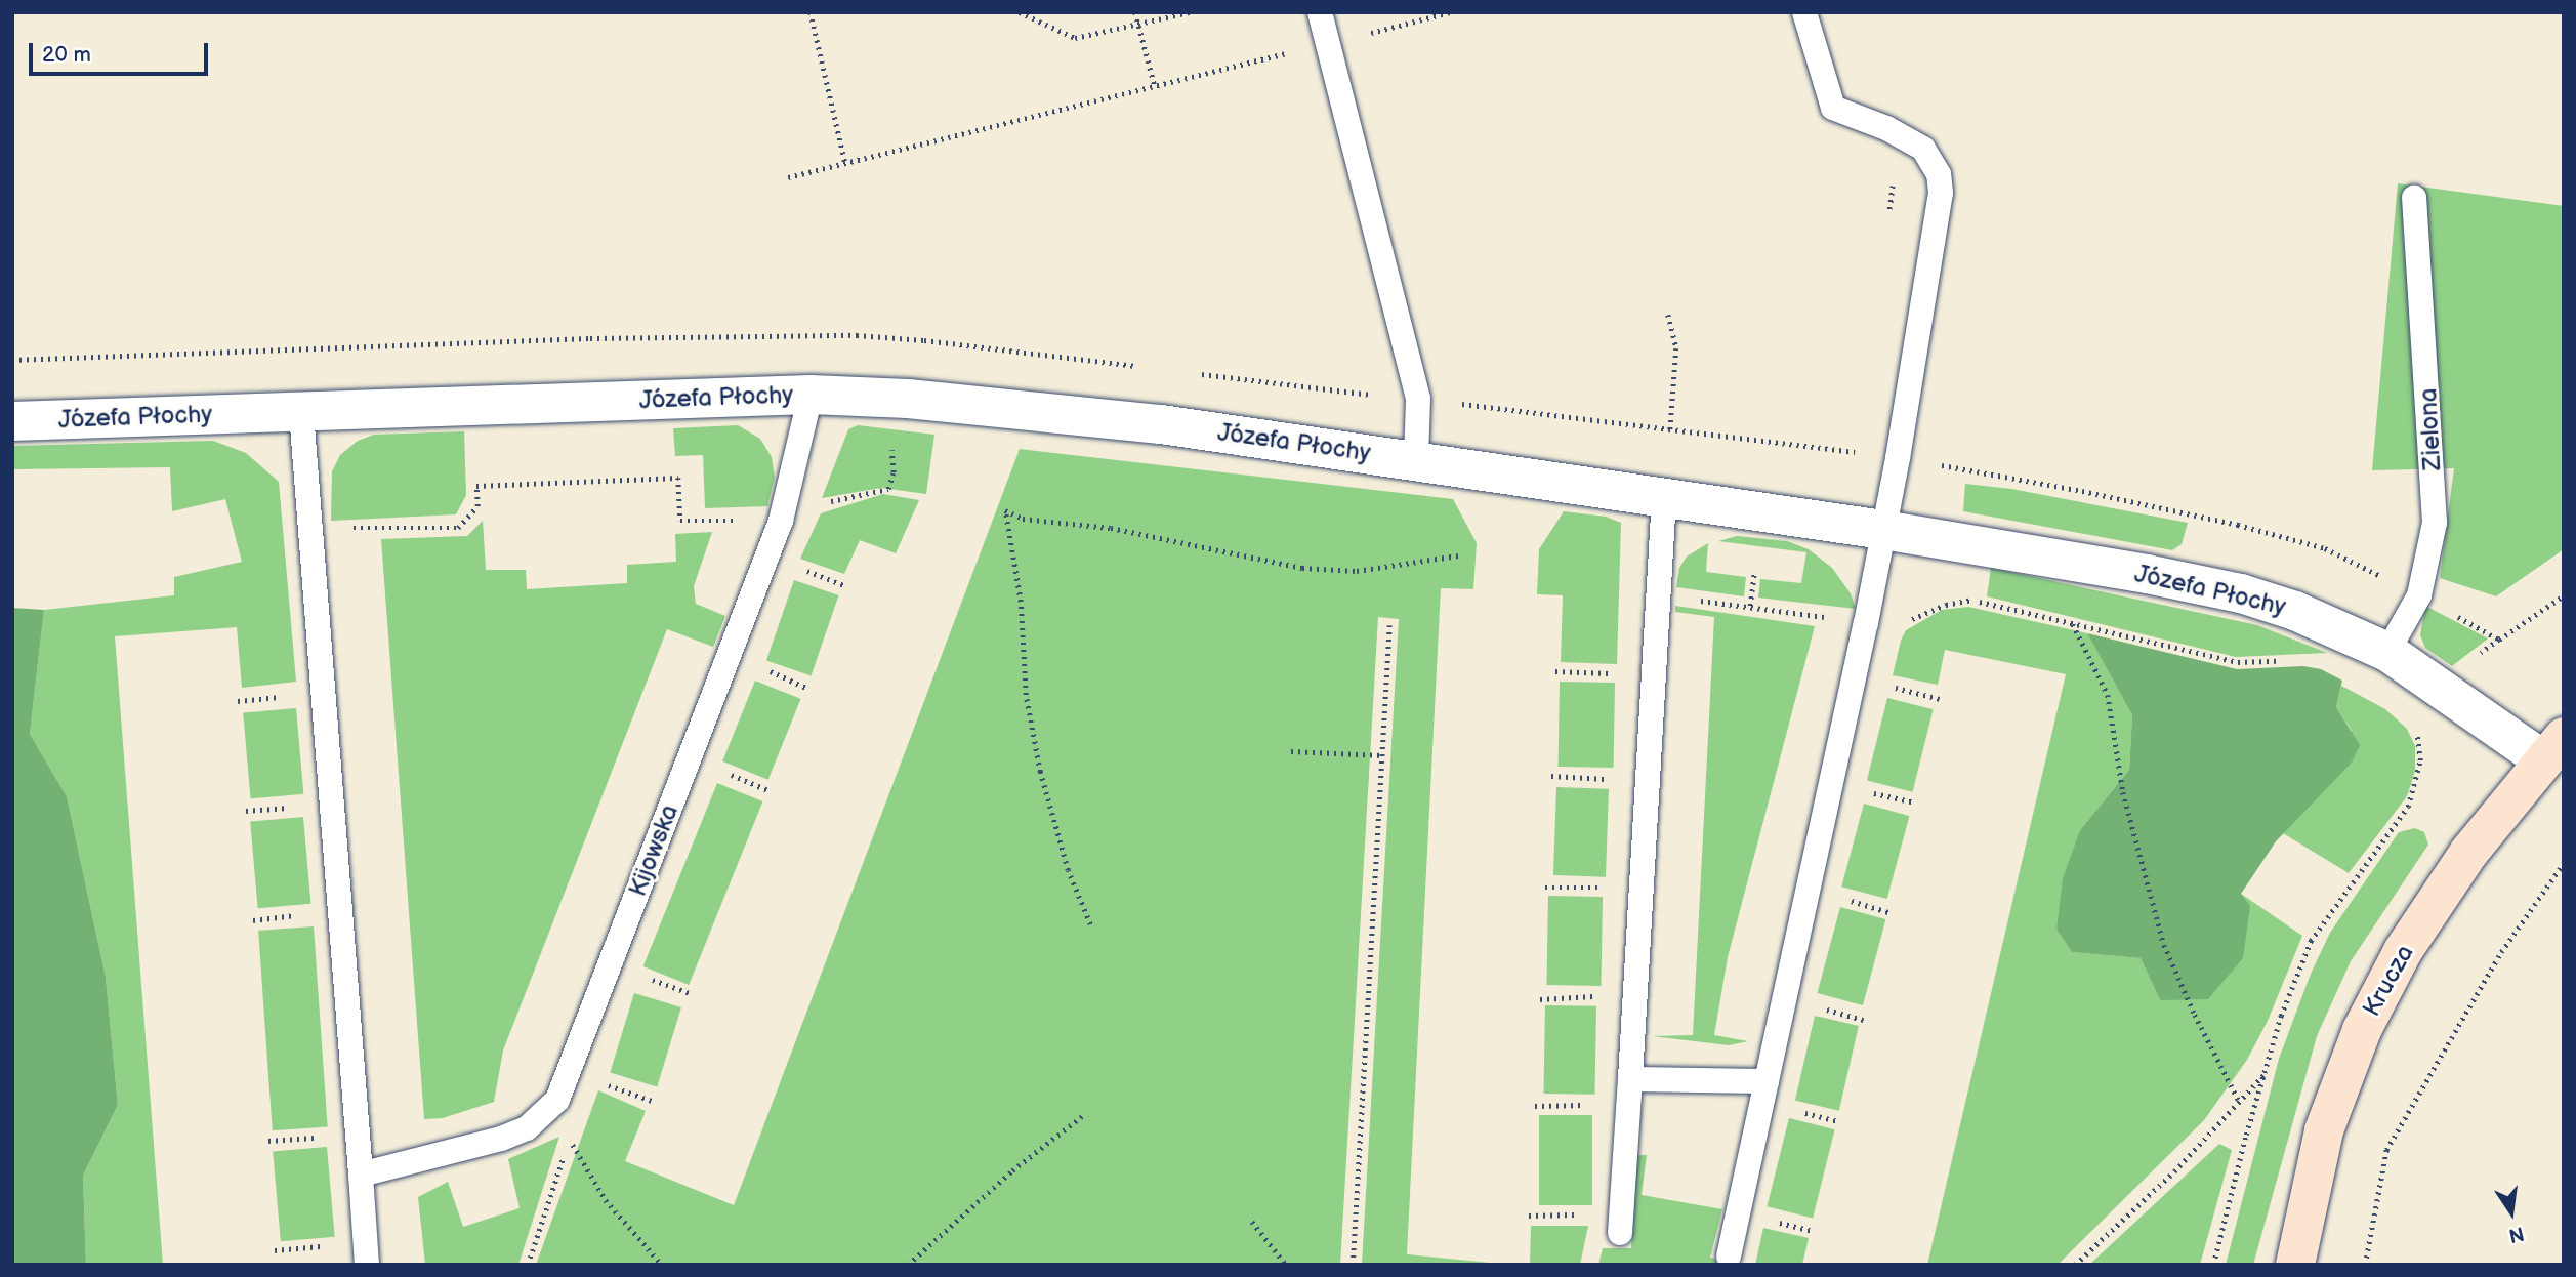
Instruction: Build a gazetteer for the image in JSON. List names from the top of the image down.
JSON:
{
  "streets": {
    "street": ["Józefa Płochy", "Krucza"],
    "lane": ["Zielona", "Kijowska"]
  },
  "crossings": [
    ["Józefa Płochy", "Zielona"],
    ["Józefa Płochy", "Kijowska"],
    ["Józefa Płochy", "Krucza"]
  ],
  "scale_bar": "20 m",
  "north": "bottom"
}
